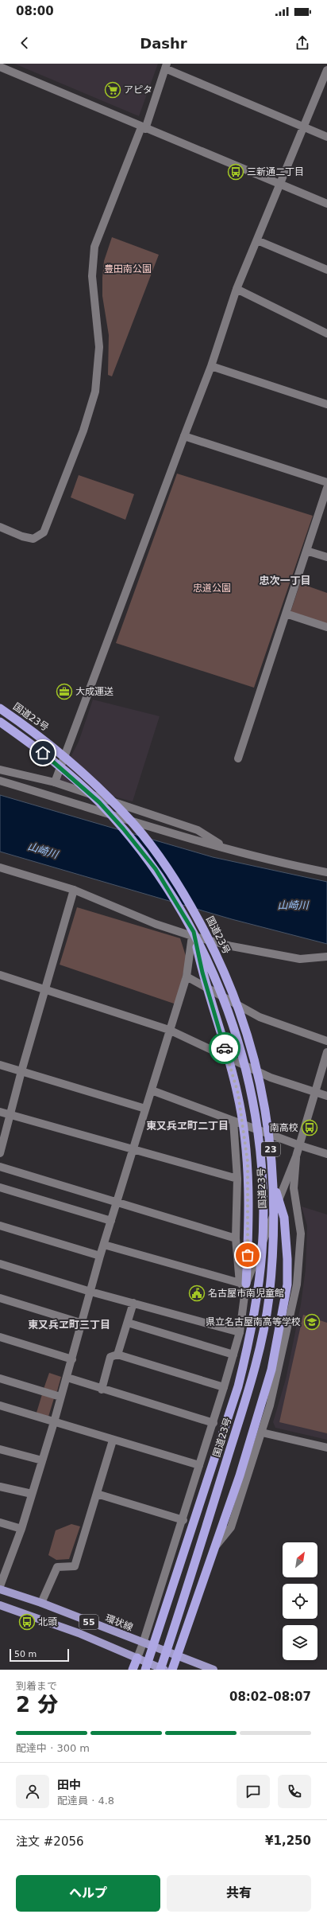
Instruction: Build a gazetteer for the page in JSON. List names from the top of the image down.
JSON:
{
  "streets": {
    "highway": ["国道23号", "23"],
    "main road": ["55", "環状線"]
  },
  "districts": ["忠次一丁目", "東又兵ヱ町二丁目", "東又兵ヱ町三丁目"],
  "water": ["山崎川"],
  "parks": ["豊田南公園", "忠道公園"],
  "places": {
    "supermarket": ["アピタ"],
    "bus stop": ["三新通二丁目", "南高校", "北頭"],
    "office": ["大成運送"],
    "public building": ["名古屋市南児童館"],
    "school or university": ["県立名古屋南高等学校"]
  },
  "scale_bar": "50 m",
  "north": "top right",
  "page": {
    "status": "08:00",
    "header": "Dashr",
    "scale": "50 m",
    "heading": ["2 分", "到着まで", "08:02–08:07"],
    "panel": [
      "田中",
      "配達員 · 4.8",
      "注文 #2056",
      "¥1,250"
    ],
    "bar": "配達中 · 300 m",
    "buttons": ["ヘルプ", "共有"]
  }
}
